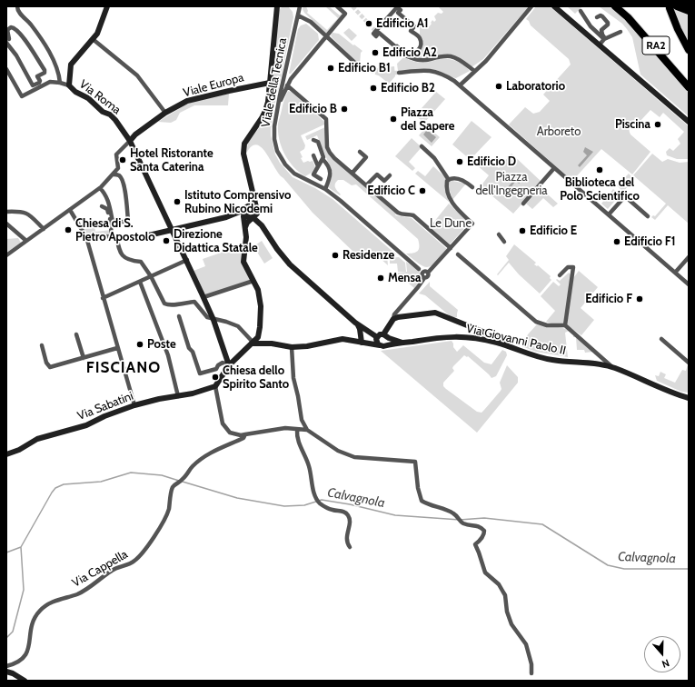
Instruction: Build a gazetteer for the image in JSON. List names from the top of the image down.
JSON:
{
  "streets": {
    "highway": ["RA2"],
    "street": [
      "Viale della Tecnica",
      "Viale Europa",
      "Via Roma",
      "Via Giovanni Paolo II",
      "Via Sabatini",
      "Via Cappella"
    ]
  },
  "crossings": [
    ["Viale Europa", "Via Roma"]
  ],
  "districts": ["FISCIANO"],
  "water": ["Calvagnola"],
  "parks": ["Arboreto", "Piazza dell'Ingegneria", "Le Dune"],
  "places": [
    "Edificio A1",
    "Edificio A2",
    "Edificio B1",
    "Laboratorio",
    "Edificio B2",
    "Edificio B",
    "Piazza del Sapere",
    "Piscina",
    "Hotel Ristorante Santa Caterina",
    "Edificio D",
    "Biblioteca del Polo Scientifico",
    "Edificio C",
    "Istituto Comprensivo Rubino Nicodemi",
    "Chiesa di S. Pietro Apostolo",
    "Edificio E",
    "Direzione Didattica Statale",
    "Edificio F1",
    "Residenze",
    "Mensa",
    "Edificio F",
    "Poste",
    "Chiesa dello Spirito Santo"
  ],
  "north": "bottom"
}
